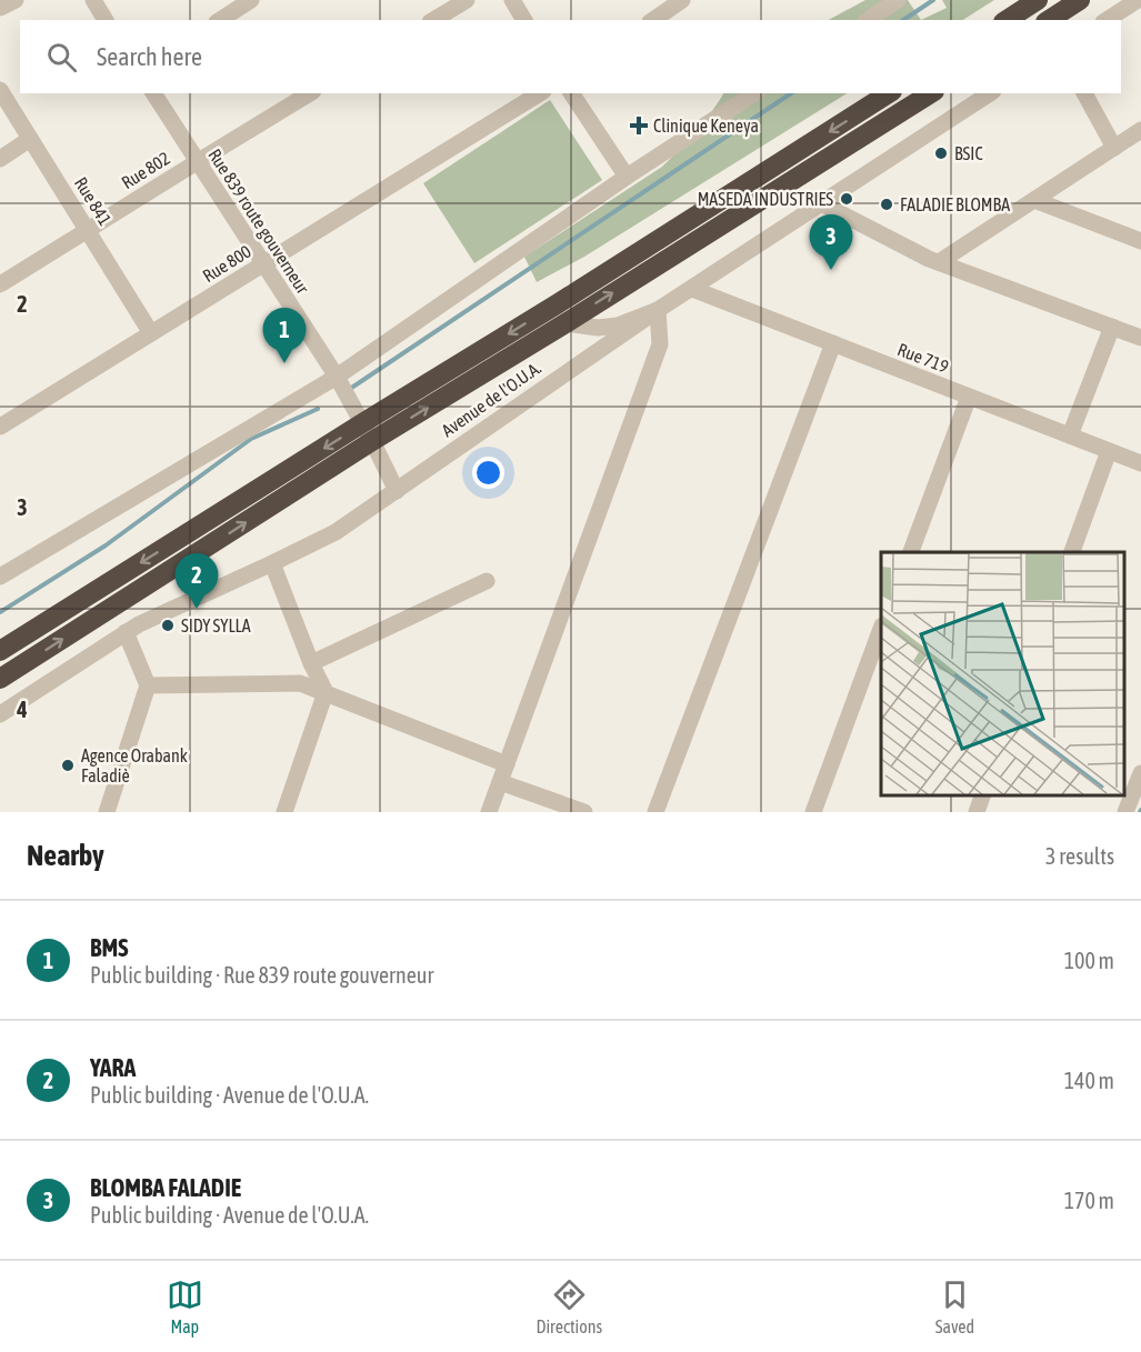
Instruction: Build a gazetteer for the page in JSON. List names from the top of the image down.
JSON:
{
  "streets": {
    "highway": ["Avenue de l'O.U.A."],
    "street": [
      "Rue 802",
      "Rue 841",
      "Rue 839 route gouverneur",
      "Rue 800",
      "Rue 719"
    ]
  },
  "crossings": [
    ["Rue 802", "Rue 841"],
    ["Rue 802", "Rue 839 route gouverneur"],
    ["Rue 841", "Rue 800"],
    ["Rue 839 route gouverneur", "Rue 800"],
    ["Rue 839 route gouverneur", "Avenue de l'O.U.A."],
    ["Rue 719", "Avenue de l'O.U.A."]
  ],
  "places": {
    "health": ["Clinique Keneya"],
    "other": [
      "BSIC",
      "MASEDA INDUSTRIES",
      "FALADIE BLOMBA",
      "SIDY SYLLA",
      "Agence Orabank Faladiè"
    ]
  },
  "page": {
    "search": "Search here",
    "pins": ["3", "1", "2"],
    "heading": ["Nearby", "3 results"],
    "list": [
      {
        "mark": "1",
        "name": "BMS",
        "note": "Public building · Rue 839 route gouverneur",
        "value": "100 m"
      },
      {
        "mark": "2",
        "name": "YARA",
        "note": "Public building · Avenue de l'O.U.A.",
        "value": "140 m"
      },
      {
        "mark": "3",
        "name": "BLOMBA FALADIE",
        "note": "Public building · Avenue de l'O.U.A.",
        "value": "170 m"
      }
    ],
    "nav": ["Map", "Directions", "Saved"]
  },
  "grid": {
    "rows": ["2", "3", "4"]
  }
}
